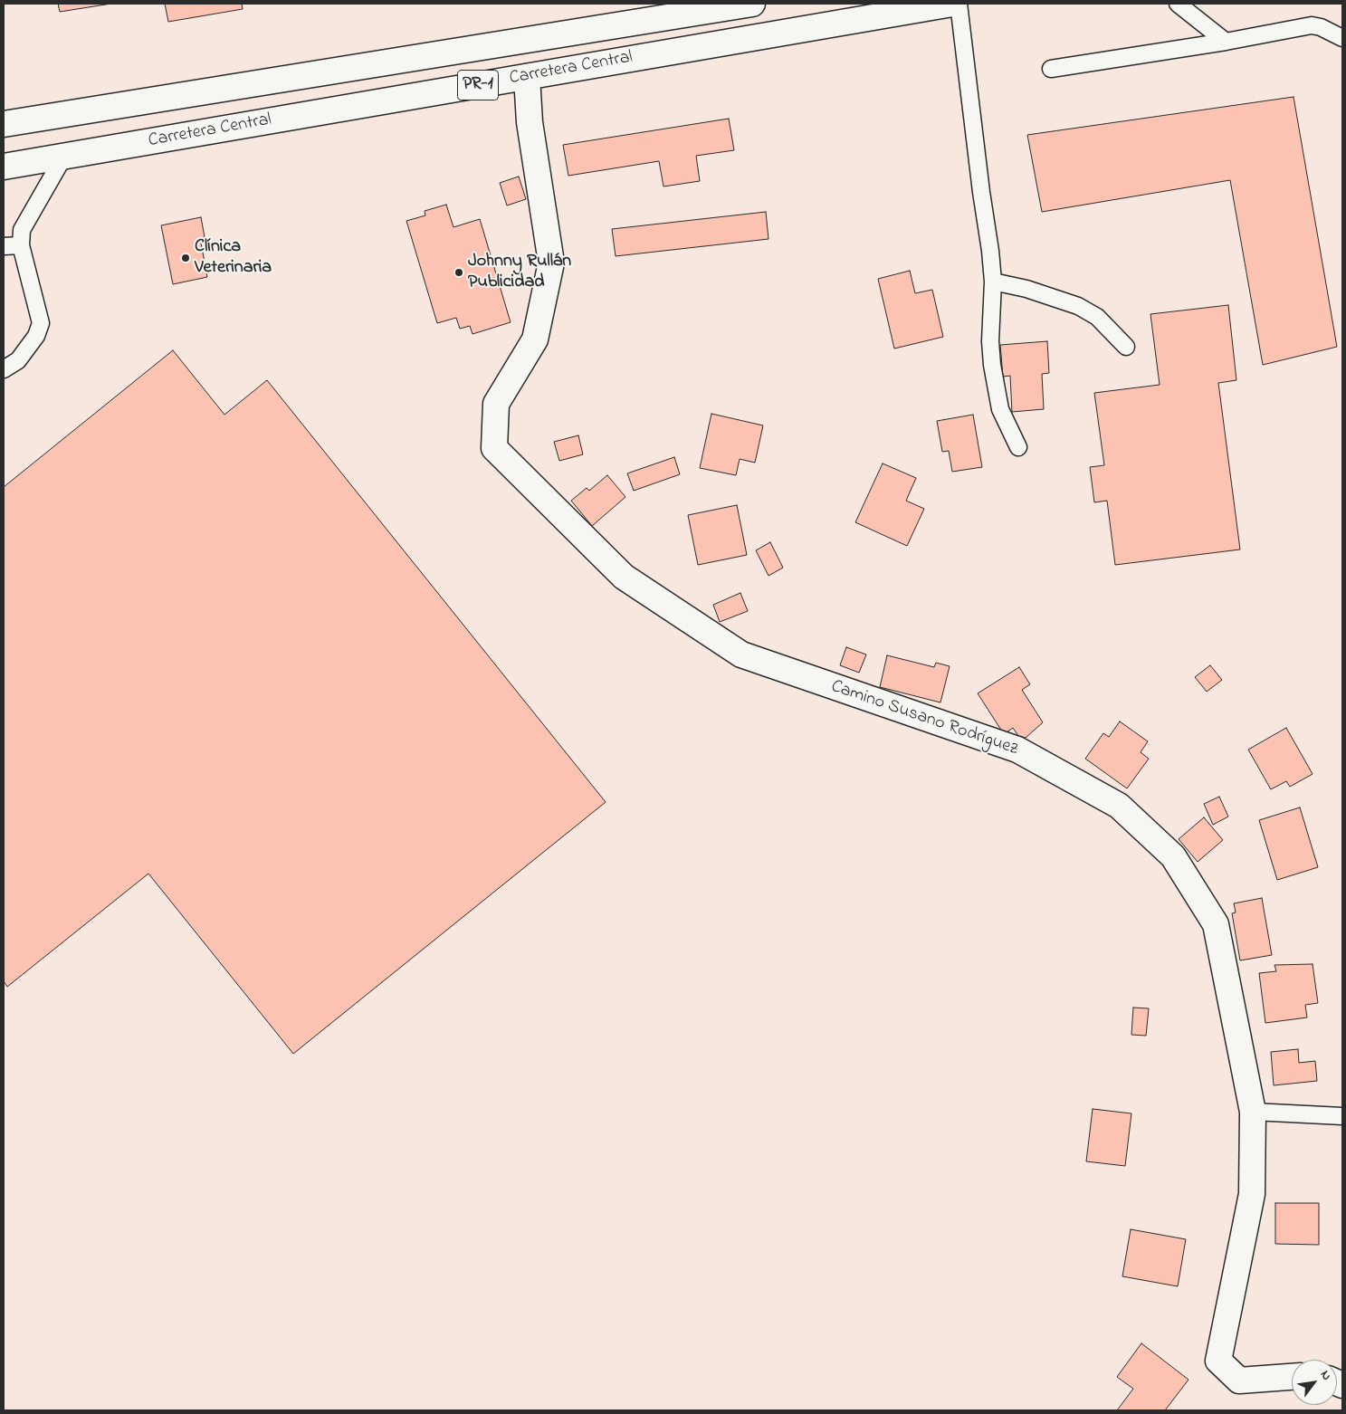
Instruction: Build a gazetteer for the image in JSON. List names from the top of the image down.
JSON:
{
  "streets": {
    "main road": ["Carretera Central", "PR-1", "Camino Susano Rodríguez"]
  },
  "crossings": [
    ["Carretera Central", "Camino Susano Rodríguez"]
  ],
  "places": ["Clínica Veterinaria", "Johnny Rullán Publicidad"],
  "north": "top right"
}
